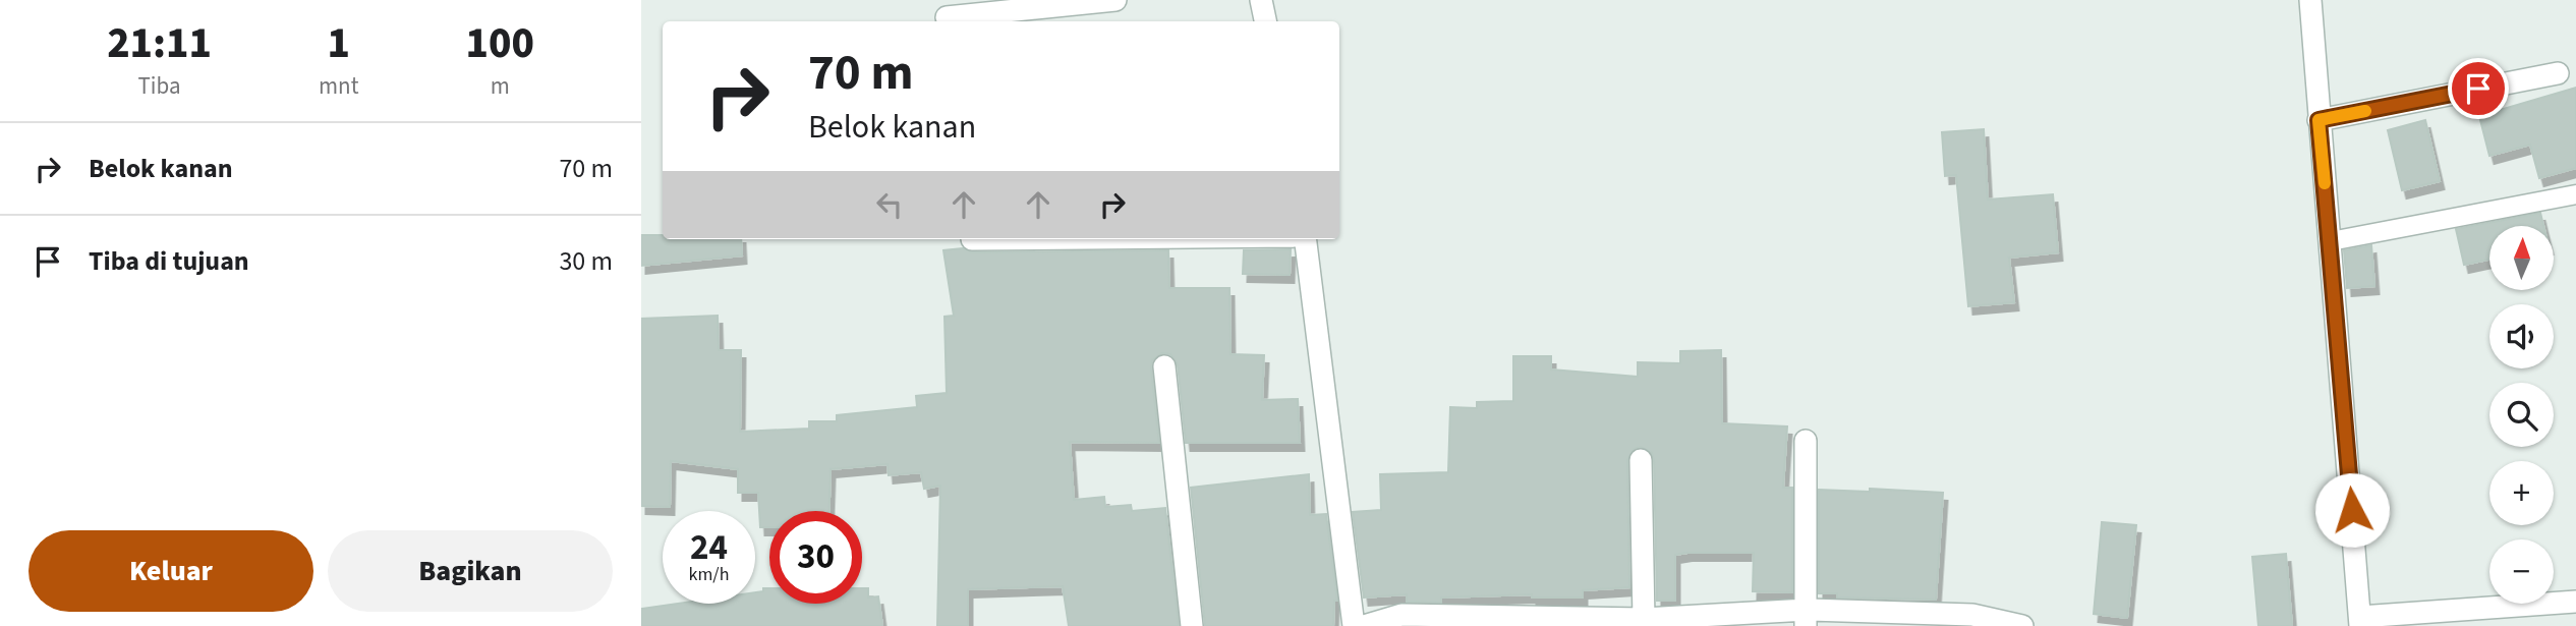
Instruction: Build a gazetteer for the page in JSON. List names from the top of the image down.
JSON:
{
  "north": "top",
  "page": {
    "eta": [
      "21:11",
      "Tiba",
      "1",
      "mnt",
      "100",
      "m"
    ],
    "turn": ["70 m", "Belok kanan"],
    "list": [
      {
        "name": "Belok kanan",
        "value": "70 m"
      },
      {
        "name": "Tiba di tujuan",
        "value": "30 m"
      }
    ],
    "map_buttons": ["+", "−"],
    "speed": "24 km/h",
    "limit": "30",
    "buttons": ["Keluar", "Bagikan"]
  }
}
